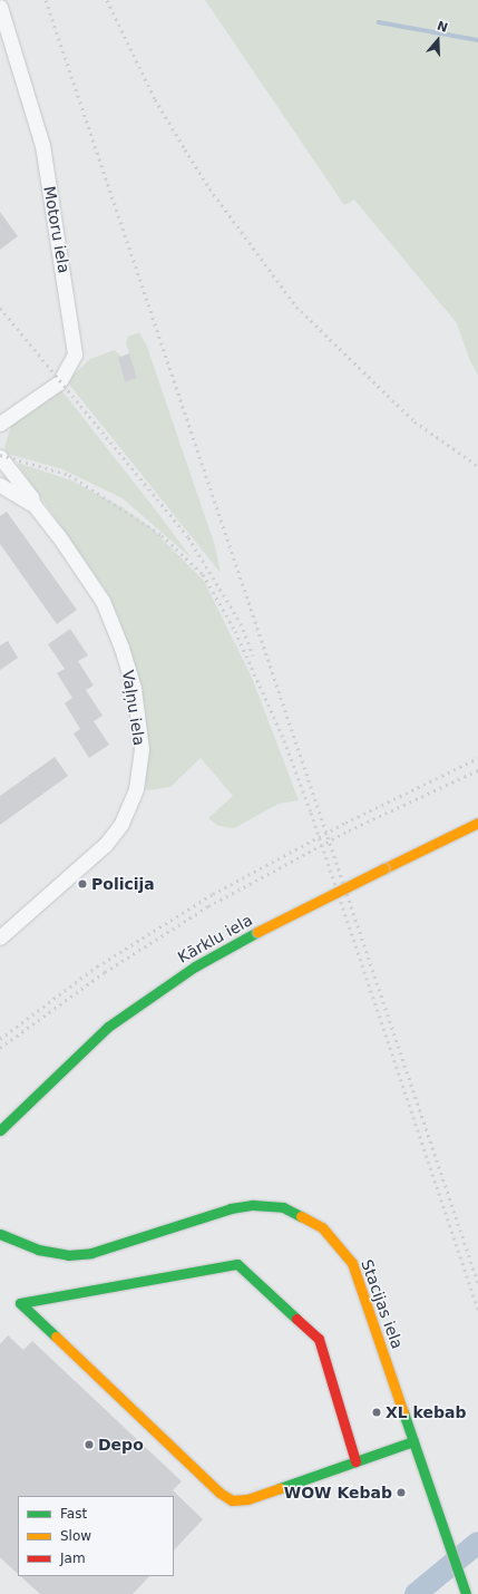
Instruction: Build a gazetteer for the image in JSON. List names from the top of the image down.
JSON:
{
  "streets": {
    "street": [
      "Motoru iela",
      "Vaļņu iela",
      "Kārklu iela",
      "Stacijas iela"
    ]
  },
  "places": [
    "Policija",
    "XL kebab",
    "Depo",
    "WOW Kebab"
  ],
  "legend": ["Fast", "Slow", "Jam"],
  "north": "top"
}
